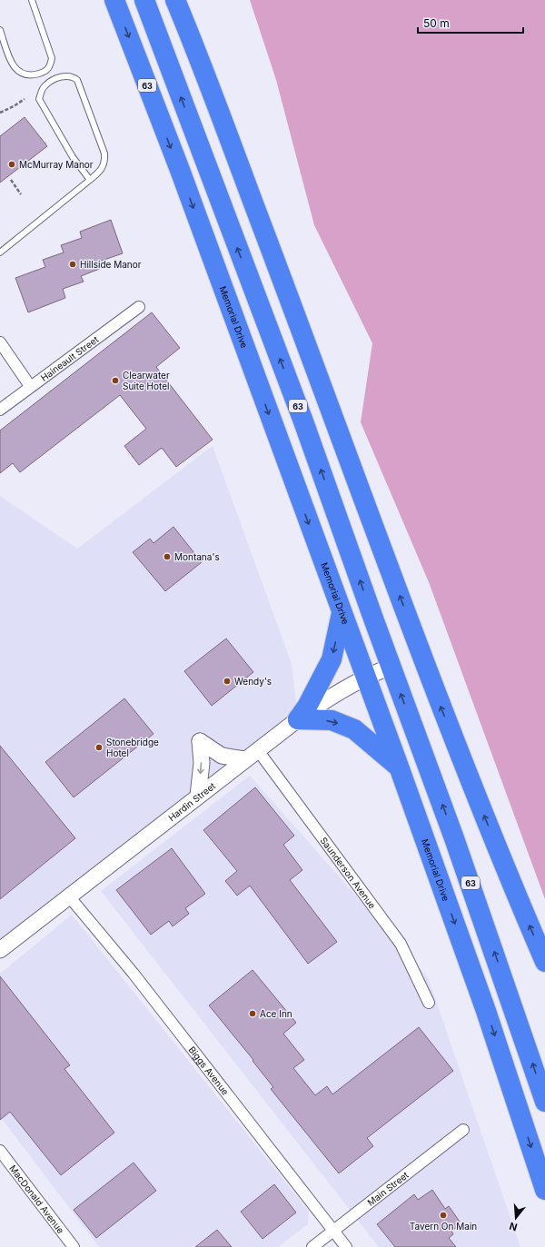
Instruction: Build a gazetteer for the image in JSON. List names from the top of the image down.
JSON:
{
  "streets": {
    "highway": ["63", "Memorial Drive"],
    "main road": ["Hardin Street"],
    "street": [
      "Haineault Street",
      "Saunderson Avenue",
      "Biggs Avenue",
      "Main Street",
      "MacDonald Avenue"
    ]
  },
  "crossings": [
    ["63", "Hardin Street"],
    ["Memorial Drive", "Hardin Street"],
    ["Hardin Street", "Saunderson Avenue"],
    ["Hardin Street", "Biggs Avenue"],
    ["Biggs Avenue", "Main Street"]
  ],
  "places": [
    "McMurray Manor",
    "Hillside Manor",
    "Clearwater Suite Hotel",
    "Montana's",
    "Wendy's",
    "Stonebridge Hotel",
    "Ace Inn",
    "Tavern On Main"
  ],
  "scale_bar": "50 m",
  "north": "bottom"
}
